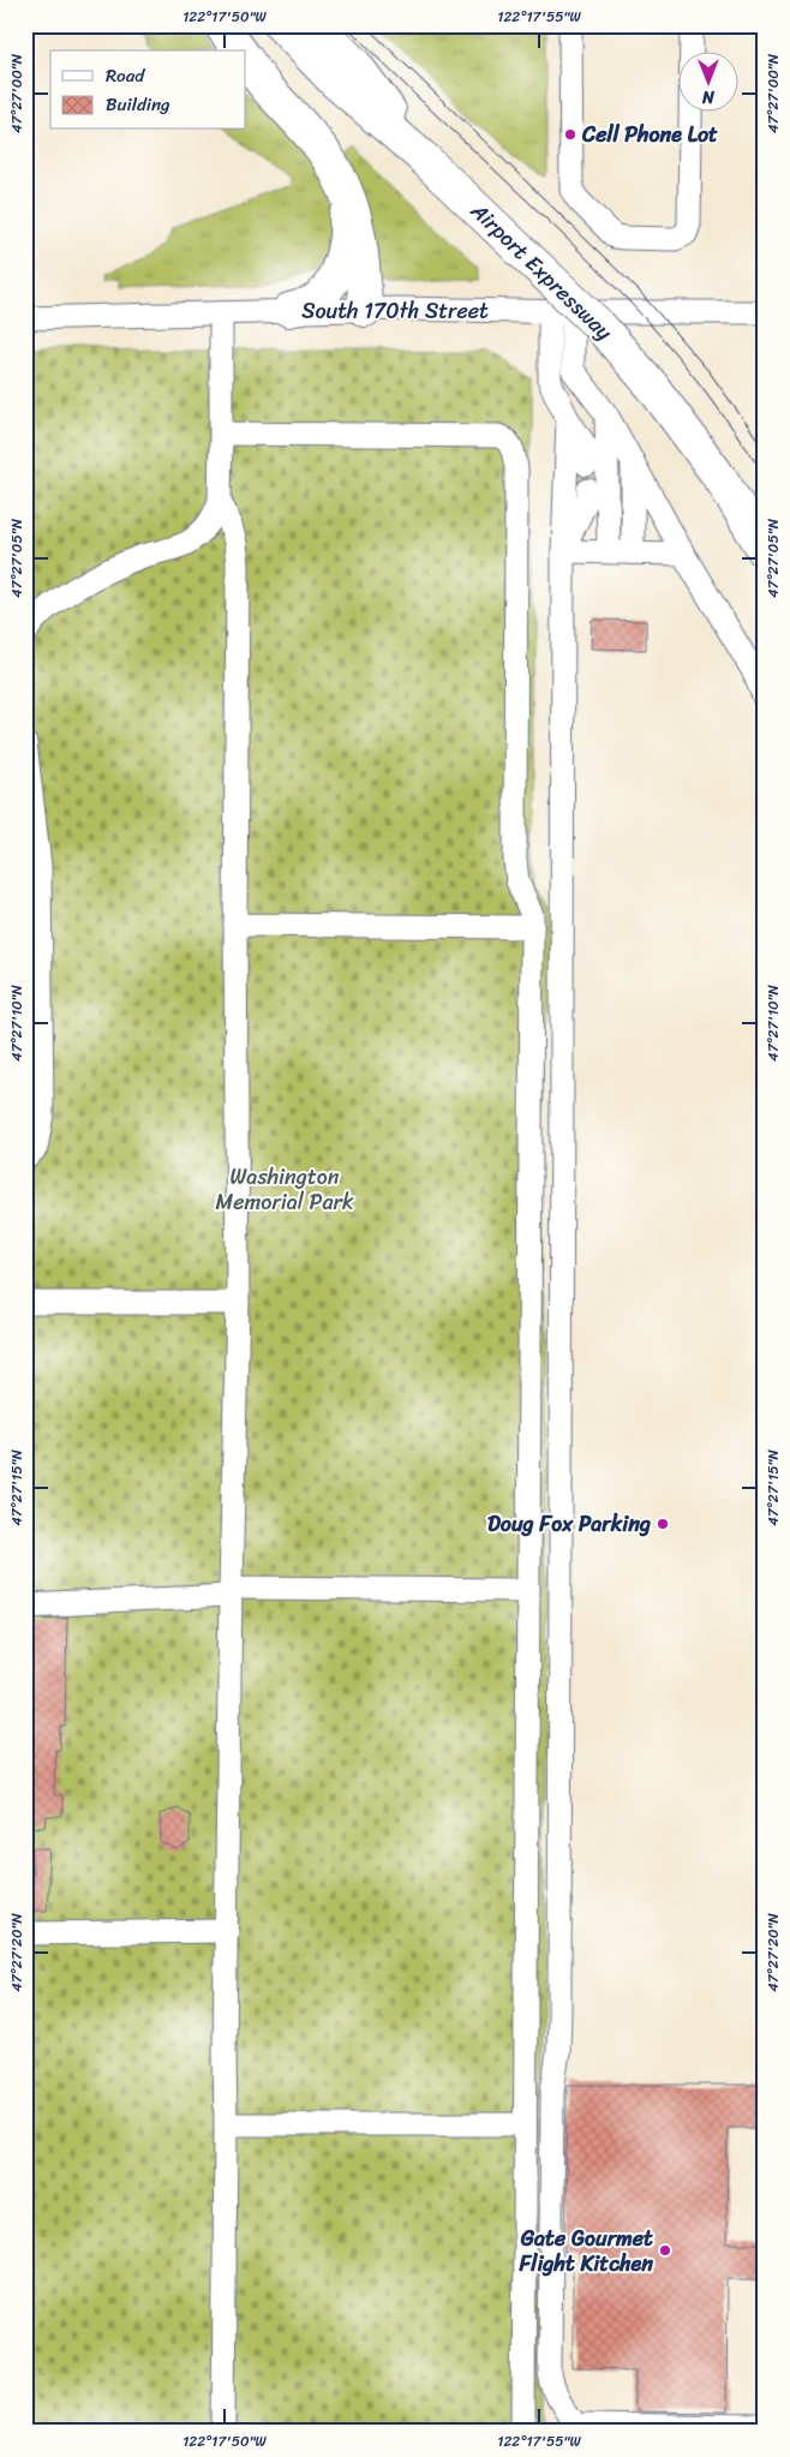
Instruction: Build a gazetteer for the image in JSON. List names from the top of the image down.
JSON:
{
  "streets": {
    "highway": ["Airport Expressway"],
    "street": ["South 170th Street"]
  },
  "parks": ["Washington Memorial Park"],
  "places": ["Cell Phone Lot", "Doug Fox Parking", "Gate Gourmet Flight Kitchen"],
  "legend": ["Road", "Building"],
  "north": "bottom",
  "coordinates": [
    "122°17'50\"W",
    "122°17'55\"W",
    "47°27'00\"N",
    "47°27'05\"N",
    "47°27'10\"N",
    "47°27'15\"N",
    "47°27'20\"N"
  ]
}
